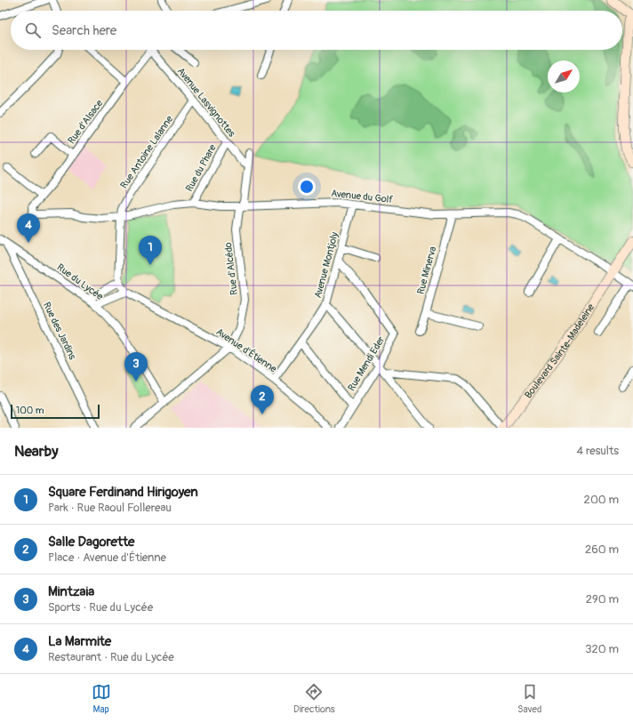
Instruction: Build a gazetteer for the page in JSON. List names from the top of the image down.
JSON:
{
  "streets": {
    "street": [
      "Avenue Lasvignottes",
      "Rue d'Alsace",
      "Rue Antoine Lalanne",
      "Rue du Phare",
      "Avenue du Golf",
      "Avenue Montjoly",
      "Rue d'Alcédo",
      "Rue Minerva",
      "Rue du Lycée",
      "Rue des Jardins",
      "Avenue d'Étienne",
      "Boulevard Sainte-Madeleine",
      "Rue Mendi Eder"
    ]
  },
  "crossings": [
    ["Avenue Lasvignottes", "Rue d'Alsace"],
    ["Avenue Lasvignottes", "Rue Antoine Lalanne"],
    ["Avenue Lasvignottes", "Rue du Phare"],
    ["Avenue Lasvignottes", "Rue d'Alcédo"],
    ["Rue d'Alsace", "Avenue du Golf"],
    ["Rue Antoine Lalanne", "Avenue du Golf"],
    ["Rue Antoine Lalanne", "Avenue d'Étienne"],
    ["Rue du Phare", "Avenue du Golf"],
    ["Avenue du Golf", "Avenue Montjoly"],
    ["Avenue du Golf", "Rue d'Alcédo"],
    ["Avenue du Golf", "Rue Minerva"],
    ["Avenue du Golf", "Boulevard Sainte-Madeleine"],
    ["Avenue Montjoly", "Avenue d'Étienne"],
    ["Avenue Montjoly", "Rue Mendi Eder"],
    ["Rue d'Alcédo", "Rue du Lycée"],
    ["Rue d'Alcédo", "Avenue d'Étienne"],
    ["Rue du Lycée", "Rue des Jardins"]
  ],
  "scale_bar": "100 m",
  "north": "top right",
  "page": {
    "search": "Search here",
    "pins": [
      "4",
      "1",
      "3",
      "2"
    ],
    "scale": "100 m",
    "heading": ["Nearby", "4 results"],
    "list": [
      {
        "mark": "1",
        "name": "Square Ferdinand Hirigoyen",
        "note": "Park · Rue Raoul Follereau",
        "value": "200 m"
      },
      {
        "mark": "2",
        "name": "Salle Dagorette",
        "note": "Place · Avenue d'Étienne",
        "value": "260 m"
      },
      {
        "mark": "3",
        "name": "Mintzaia",
        "note": "Sports · Rue du Lycée",
        "value": "290 m"
      },
      {
        "mark": "4",
        "name": "La Marmite",
        "note": "Restaurant · Rue du Lycée",
        "value": "320 m"
      }
    ],
    "nav": ["Map", "Directions", "Saved"]
  }
}
